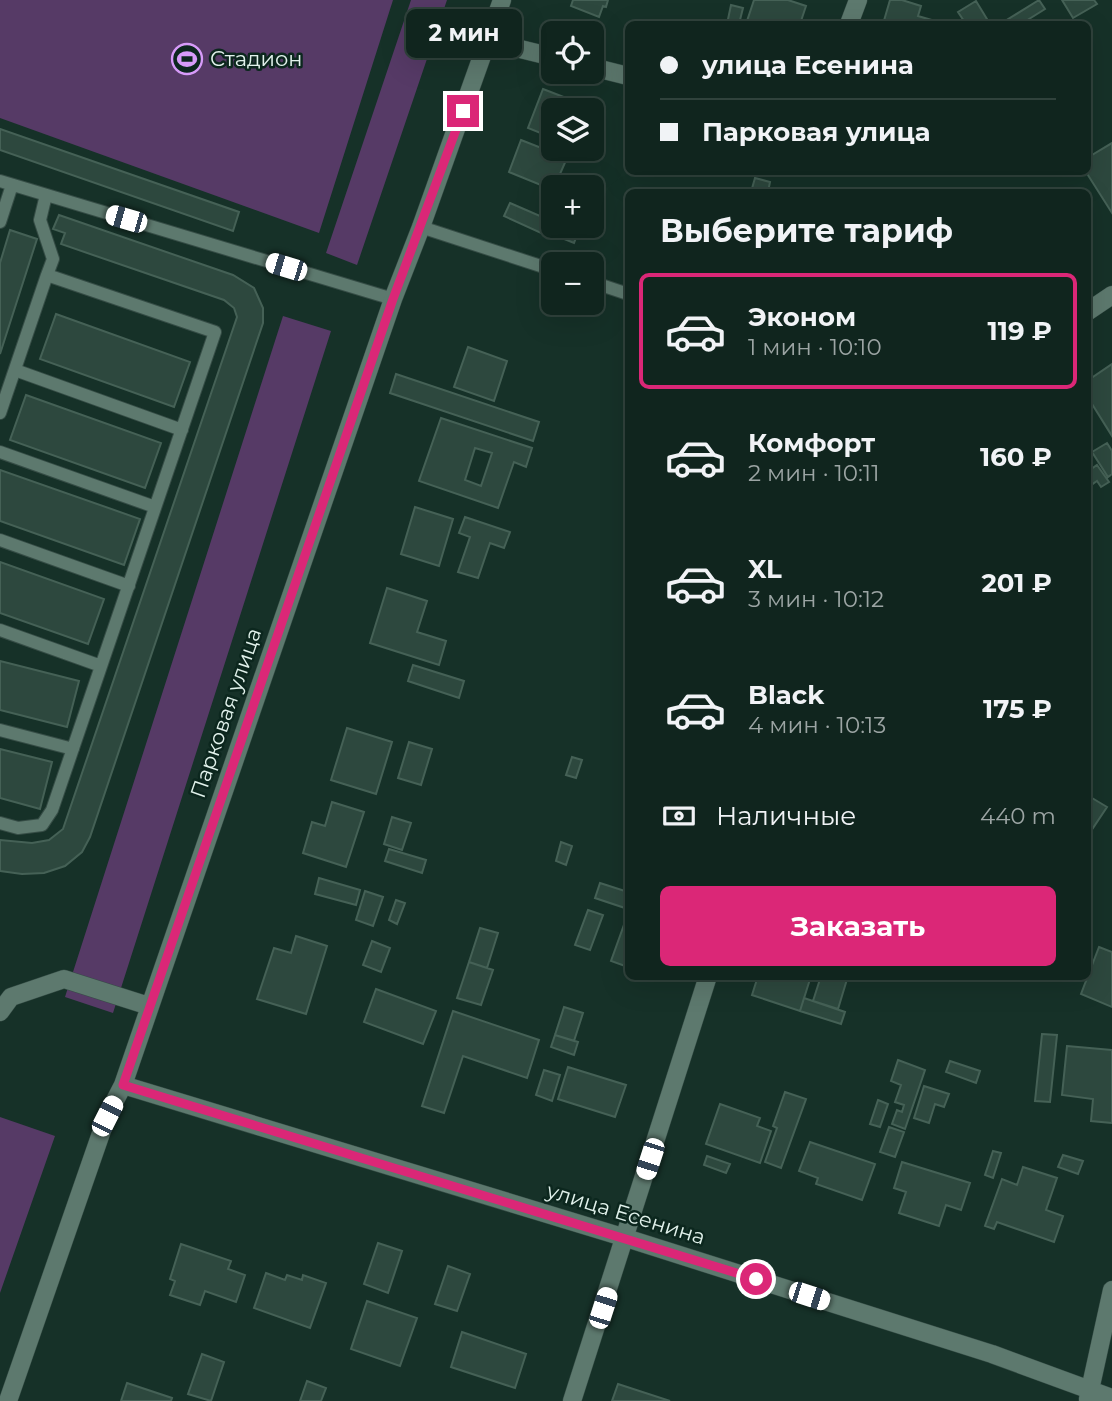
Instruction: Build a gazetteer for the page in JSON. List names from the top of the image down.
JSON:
{
  "streets": {
    "street": ["Парковая улица", "улица Есенина"]
  },
  "crossings": [
    ["Парковая улица", "улица Есенина"]
  ],
  "places": {
    "sports": ["Стадион"]
  },
  "page": {
    "bubble": "2 мин",
    "map_buttons": ["+", "−"],
    "banner": ["улица Есенина", "Парковая улица"],
    "heading": "Выберите тариф",
    "list": [
      {
        "name": "Эконом",
        "note": "1 мин · 10:10",
        "value": "119 ₽"
      },
      {
        "name": "Комфорт",
        "note": "2 мин · 10:11",
        "value": "160 ₽"
      },
      {
        "name": "XL",
        "note": "3 мин · 10:12",
        "value": "201 ₽"
      },
      {
        "name": "Black",
        "note": "4 мин · 10:13",
        "value": "175 ₽"
      }
    ],
    "pay": ["Наличные", "440 m"],
    "buttons": "Заказать"
  }
}
